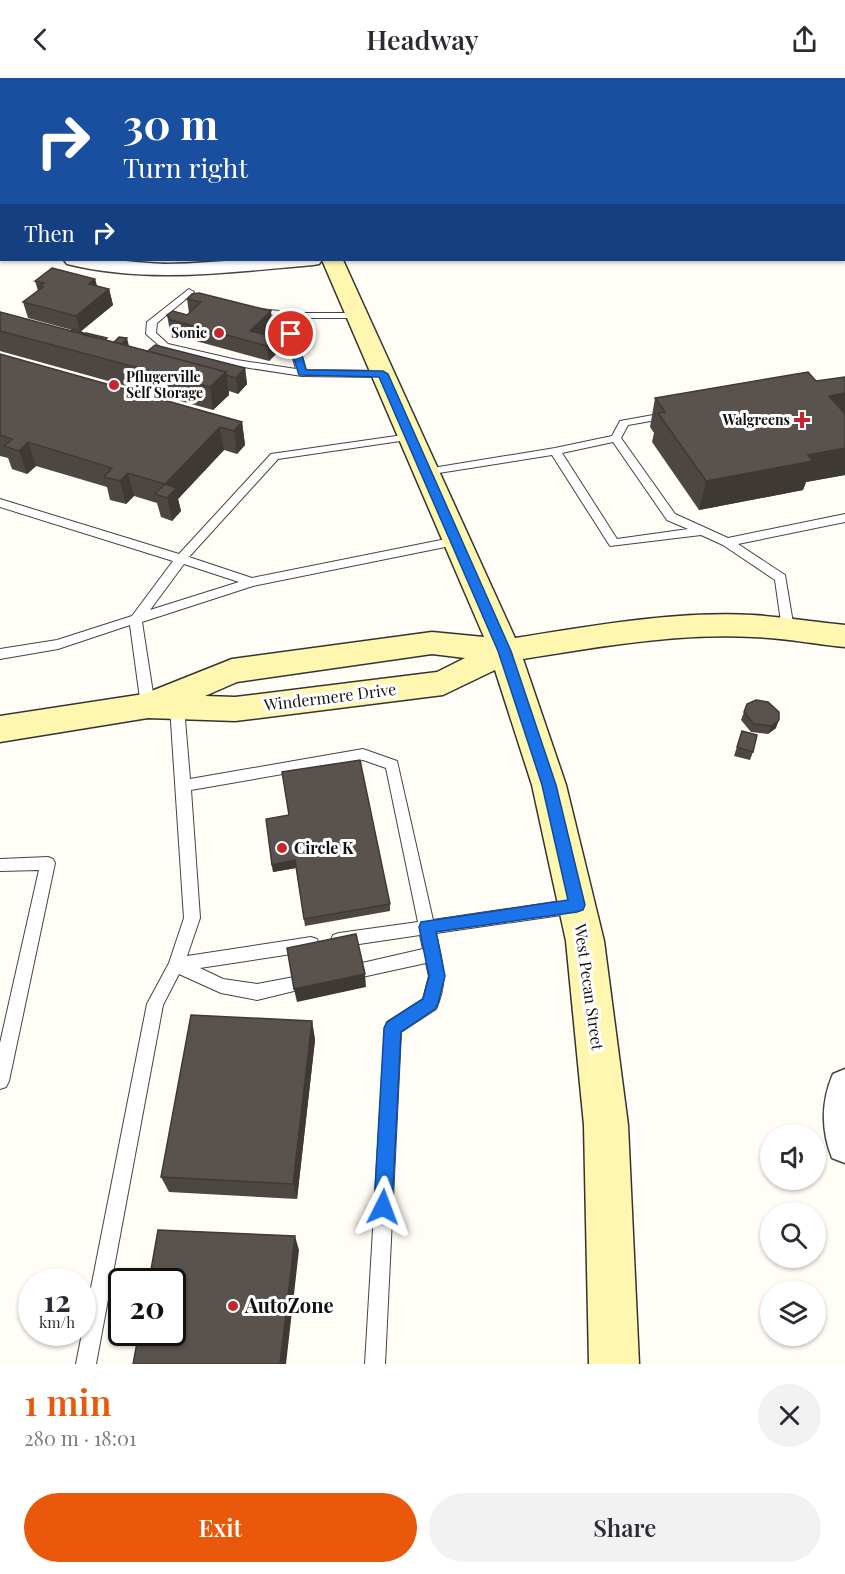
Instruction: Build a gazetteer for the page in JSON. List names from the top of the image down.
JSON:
{
  "streets": {
    "main road": ["Windermere Drive", "West Pecan Street"]
  },
  "crossings": [
    ["Windermere Drive", "West Pecan Street"]
  ],
  "places": {
    "other": [
      "Sonic",
      "Pflugerville Self Storage",
      "Circle K",
      "AutoZone"
    ],
    "health": ["Walgreens"]
  },
  "page": {
    "header": "Headway",
    "turn": ["30 m", "Turn right"],
    "then": "Then",
    "speed": "12 km/h",
    "limit": "20",
    "heading": ["1 min", "280 m · 18:01"],
    "buttons": ["Exit", "Share"]
  }
}
